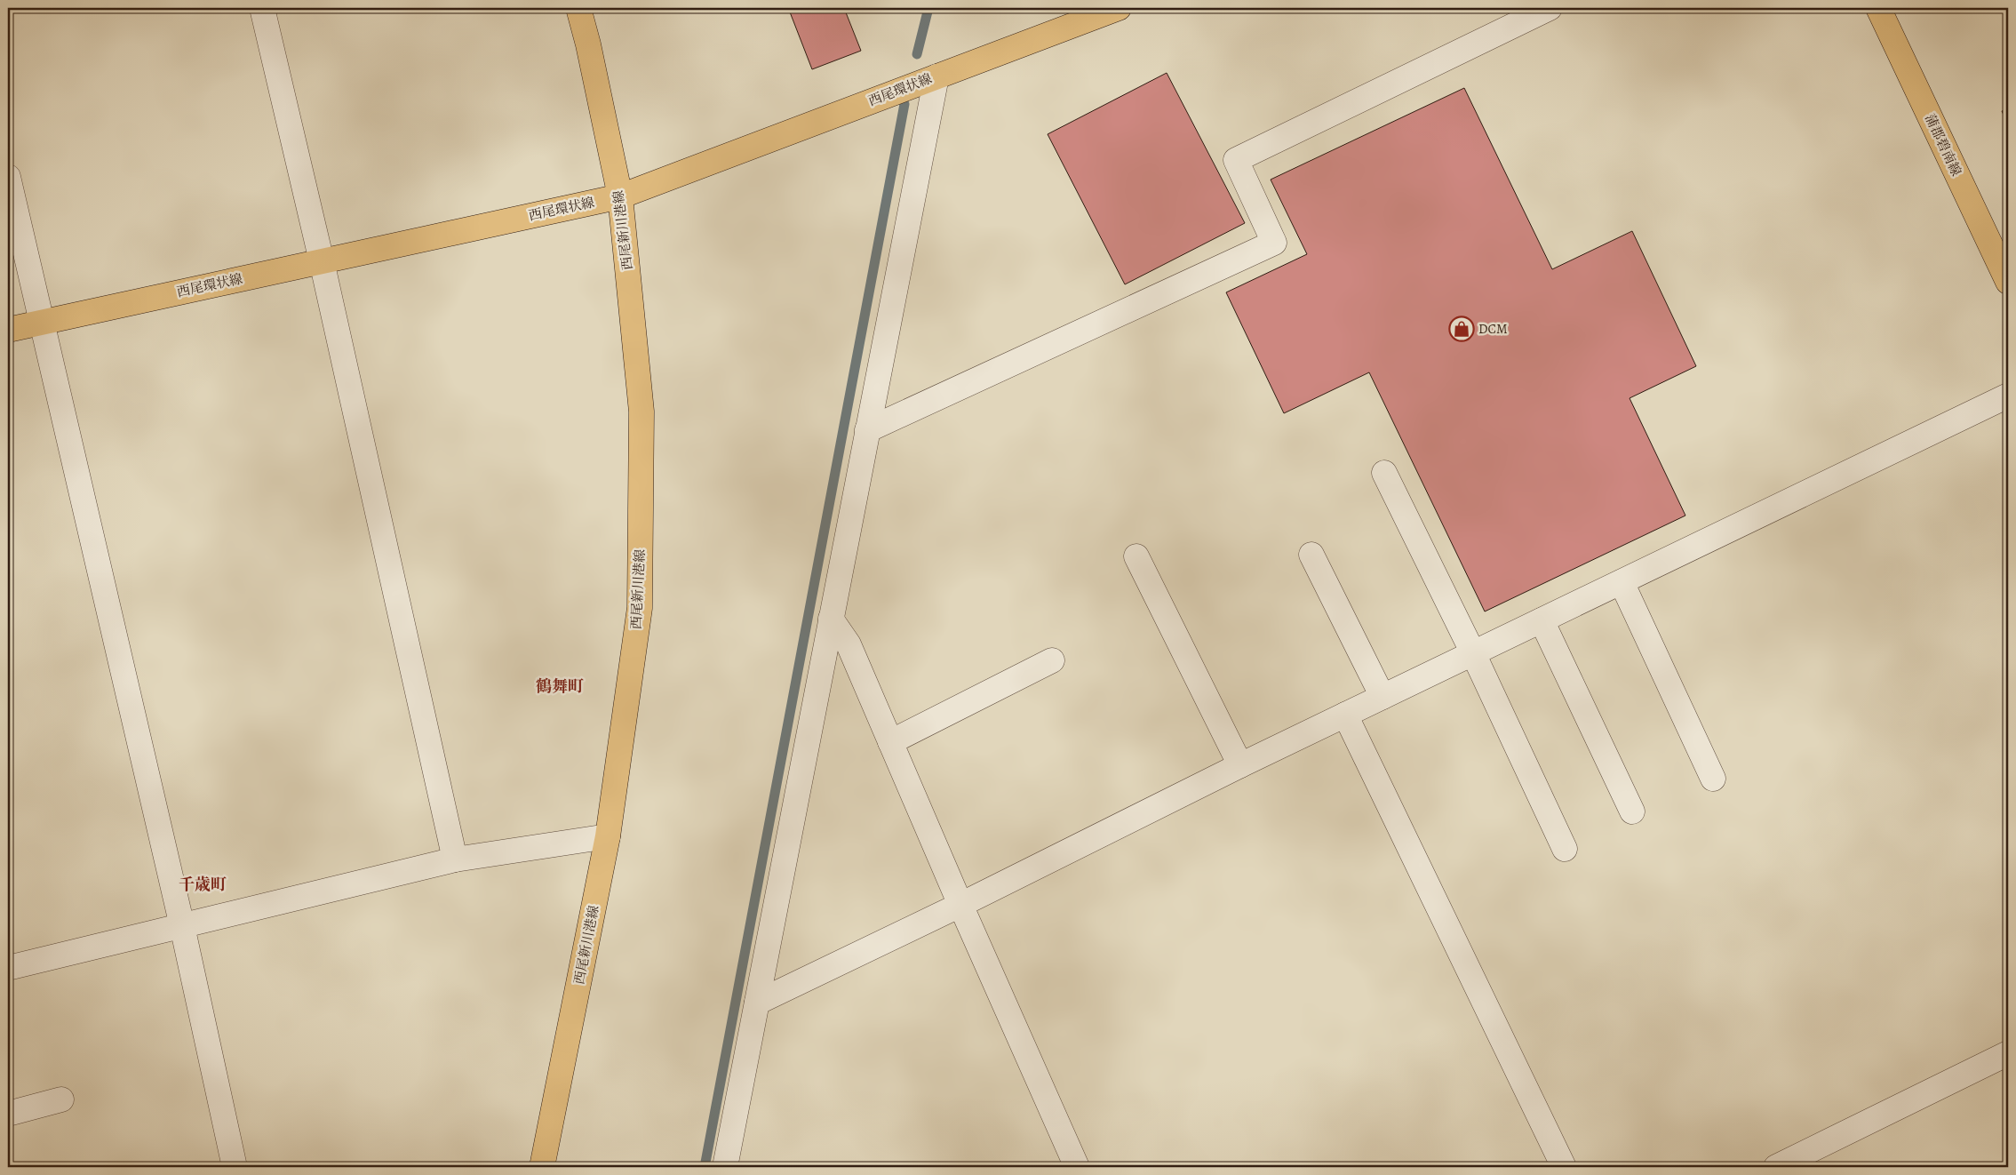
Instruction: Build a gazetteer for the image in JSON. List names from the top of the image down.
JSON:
{
  "streets": {
    "main road": ["西尾環状線", "蒲郡碧南線", "西尾新川港線"]
  },
  "crossings": [
    ["西尾環状線", "西尾新川港線"]
  ],
  "districts": ["鶴舞町", "千歳町"],
  "places": {
    "shop": ["DCM"]
  }
}
